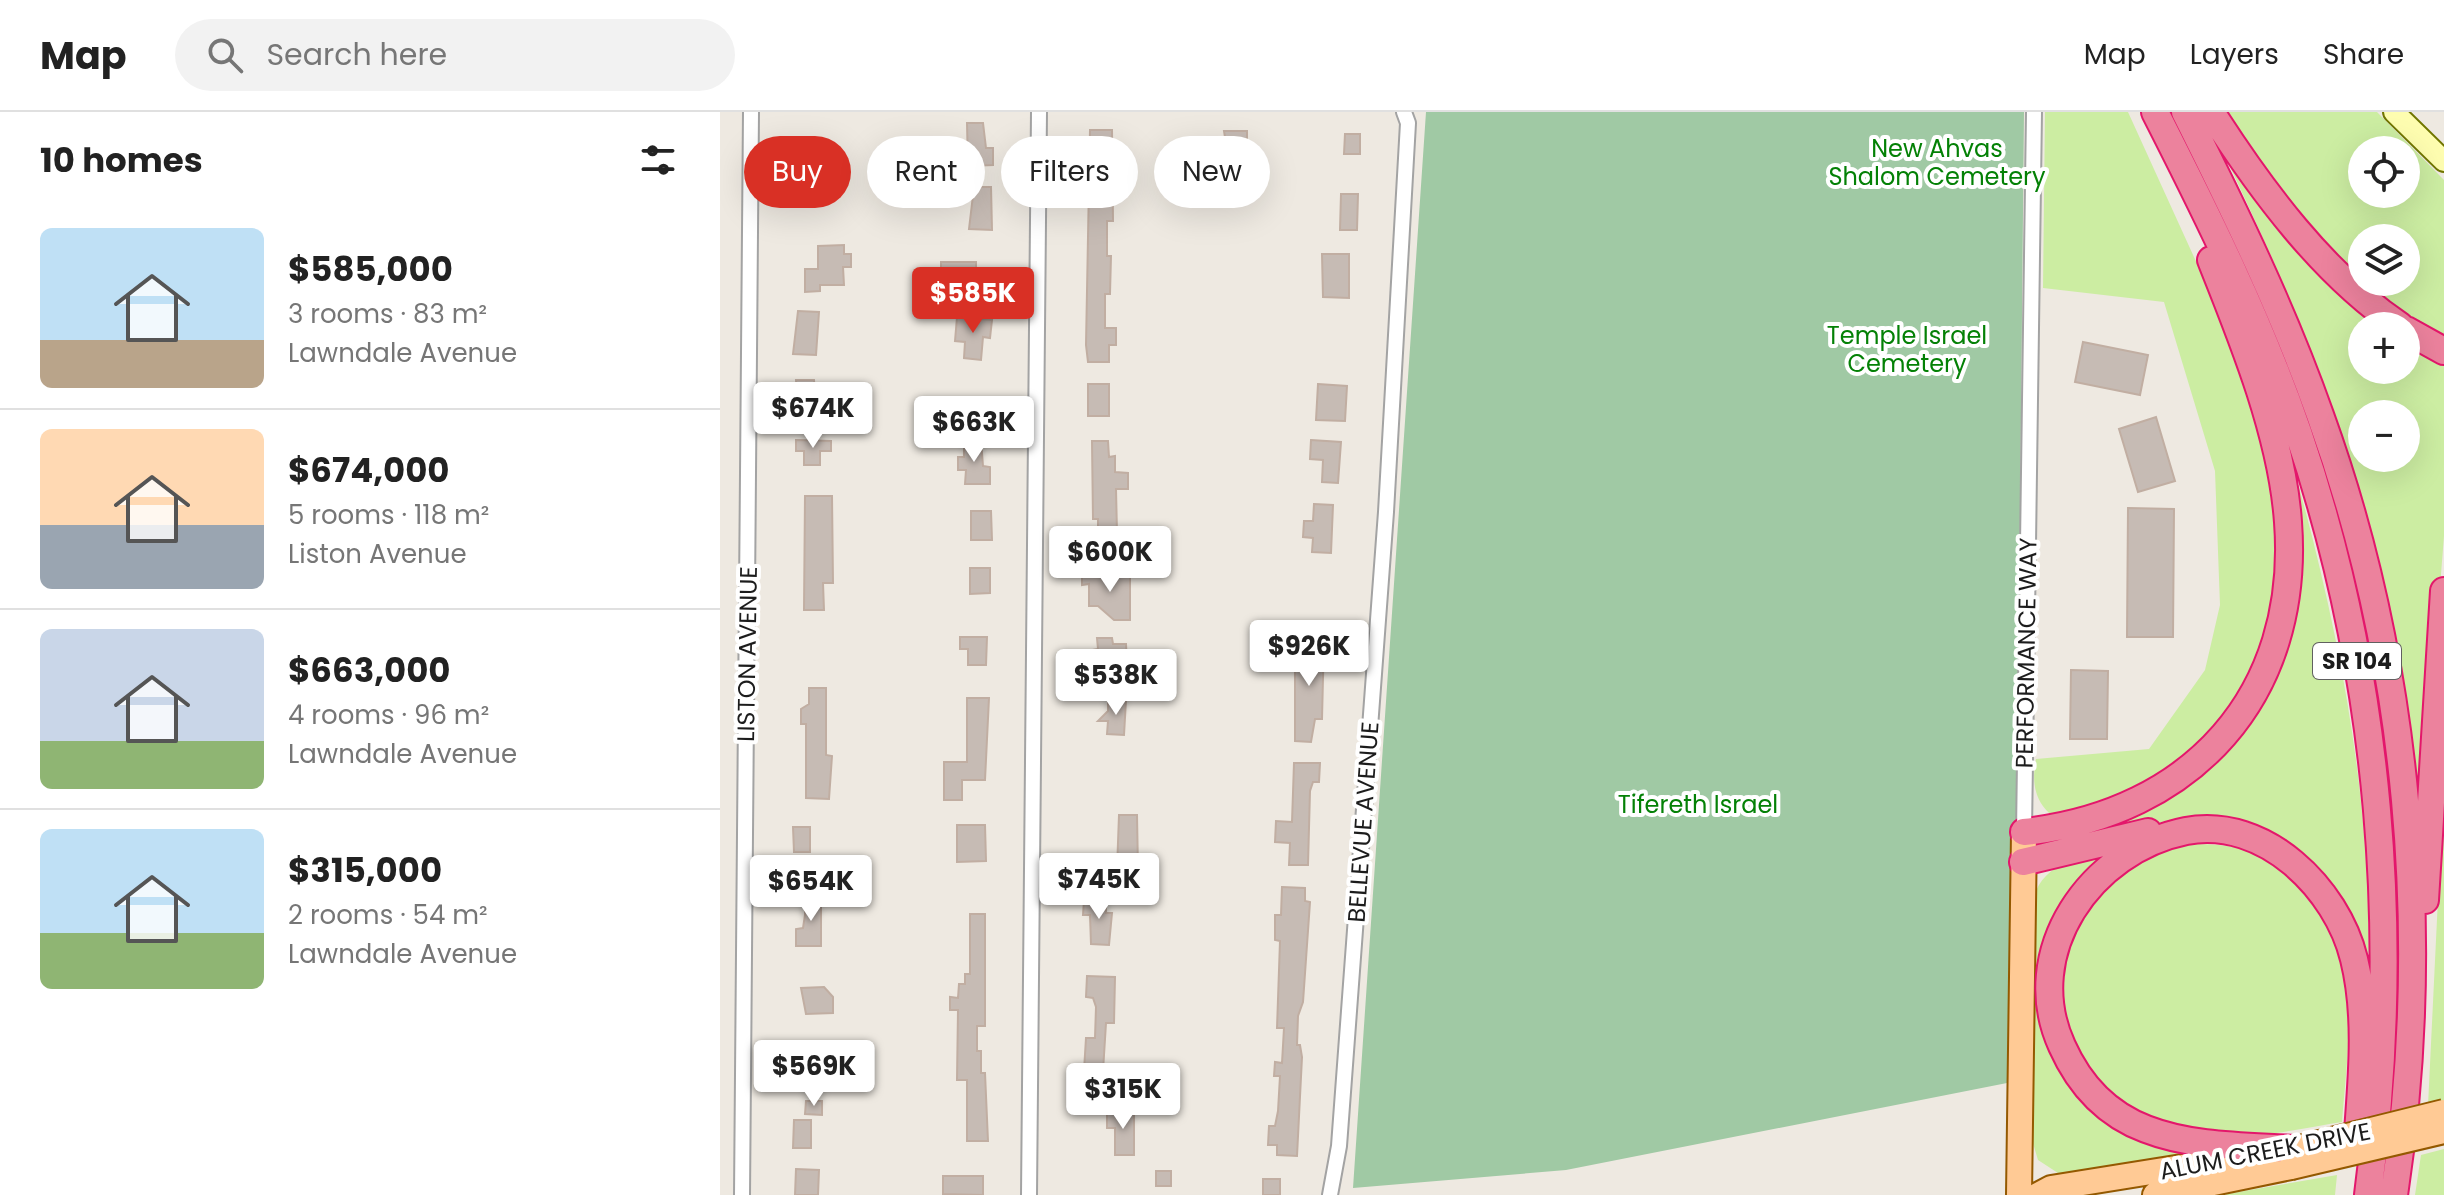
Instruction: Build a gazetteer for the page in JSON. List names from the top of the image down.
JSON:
{
  "streets": {
    "highway": ["SR 104"],
    "main road": ["PERFORMANCE WAY", "ALUM CREEK DRIVE"],
    "street": ["LISTON AVENUE", "BELLEVUE AVENUE"]
  },
  "parks": ["New Ahvas Shalom Cemetery", "Temple Israel Cemetery", "Tifereth Israel"],
  "page": {
    "header": "Map",
    "search": "Search here",
    "nav": ["Map", "Layers", "Share"],
    "heading": "10 homes",
    "map_buttons": ["+", "−"],
    "chip": [
      "Buy",
      "Rent",
      "Filters",
      "New"
    ],
    "list": [
      {
        "name": "$585,000",
        "note": "3 rooms · 83 m² · Lawndale Avenue"
      },
      {
        "name": "$674,000",
        "note": "5 rooms · 118 m² · Liston Avenue"
      },
      {
        "name": "$663,000",
        "note": "4 rooms · 96 m² · Lawndale Avenue"
      },
      {
        "name": "$315,000",
        "note": "2 rooms · 54 m² · Lawndale Avenue"
      }
    ],
    "price": [
      "$585K",
      "$674K",
      "$663K",
      "$600K",
      "$926K",
      "$538K",
      "$745K",
      "$654K",
      "$569K",
      "$315K"
    ]
  }
}
